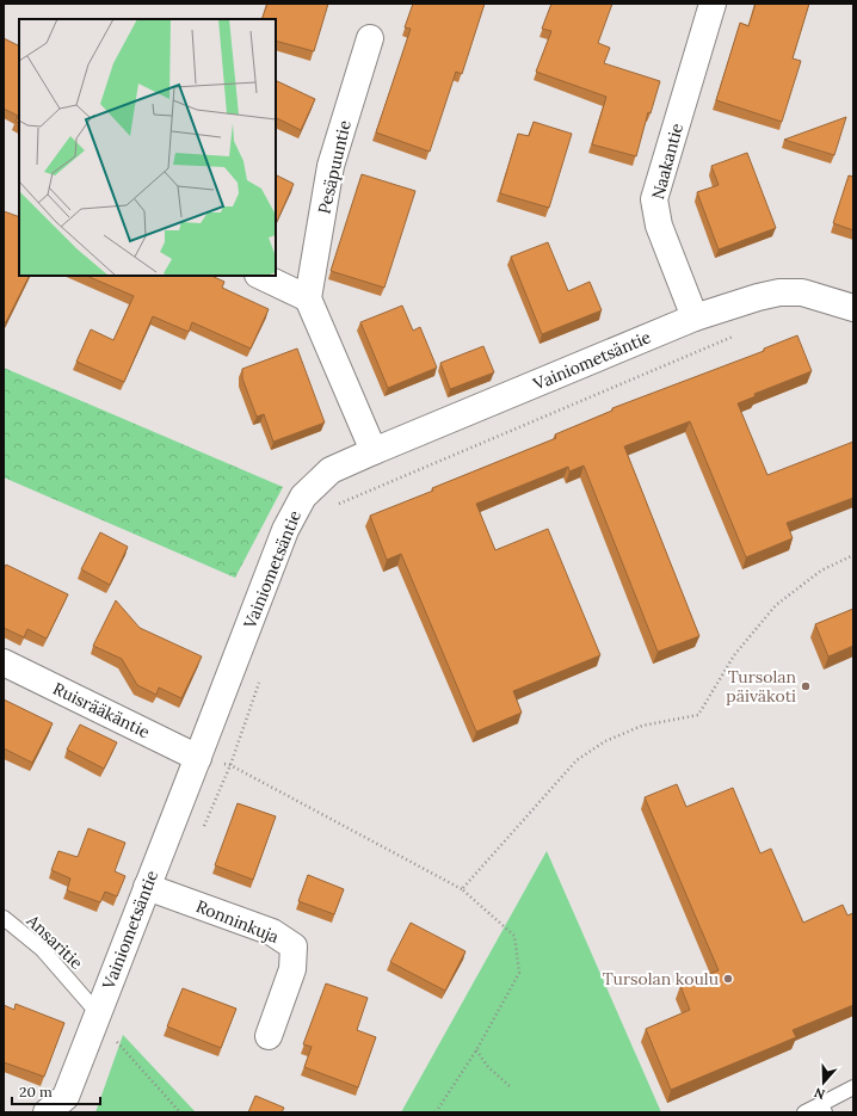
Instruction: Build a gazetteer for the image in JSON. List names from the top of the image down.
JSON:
{
  "streets": {
    "street": [
      "Naakantie",
      "Pesäpuuntie",
      "Vainiometsäntie",
      "Ruisrääkäntie",
      "Ronninkuja"
    ],
    "lane": ["Ansaritie"]
  },
  "crossings": [
    ["Naakantie", "Vainiometsäntie"],
    ["Vainiometsäntie", "Ruisrääkäntie"],
    ["Vainiometsäntie", "Ronninkuja"],
    ["Vainiometsäntie", "Ansaritie"]
  ],
  "places": ["Tursolan päiväkoti", "Tursolan koulu"],
  "scale_bar": "20 m",
  "north": "bottom"
}
